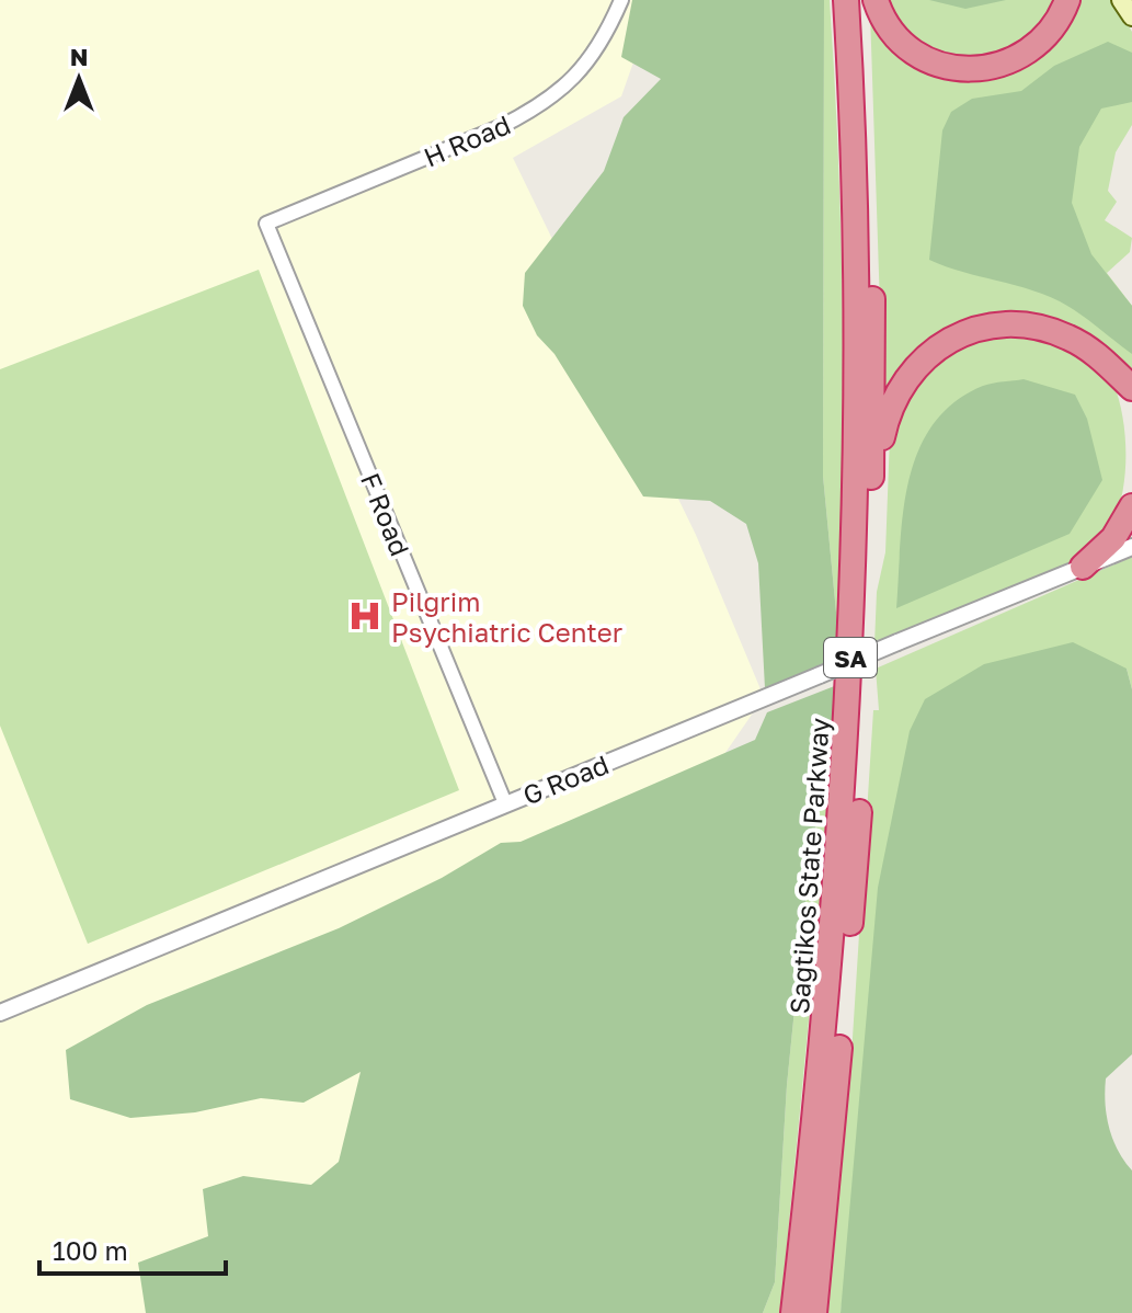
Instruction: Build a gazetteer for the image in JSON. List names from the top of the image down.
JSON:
{
  "streets": {
    "highway": ["SA", "Sagtikos State Parkway"],
    "street": ["H Road", "F Road", "G Road"]
  },
  "crossings": [
    ["H Road", "F Road"],
    ["F Road", "G Road"]
  ],
  "places": {
    "hospital": ["Pilgrim Psychiatric Center"]
  },
  "scale_bar": "100 m",
  "north": "top"
}
